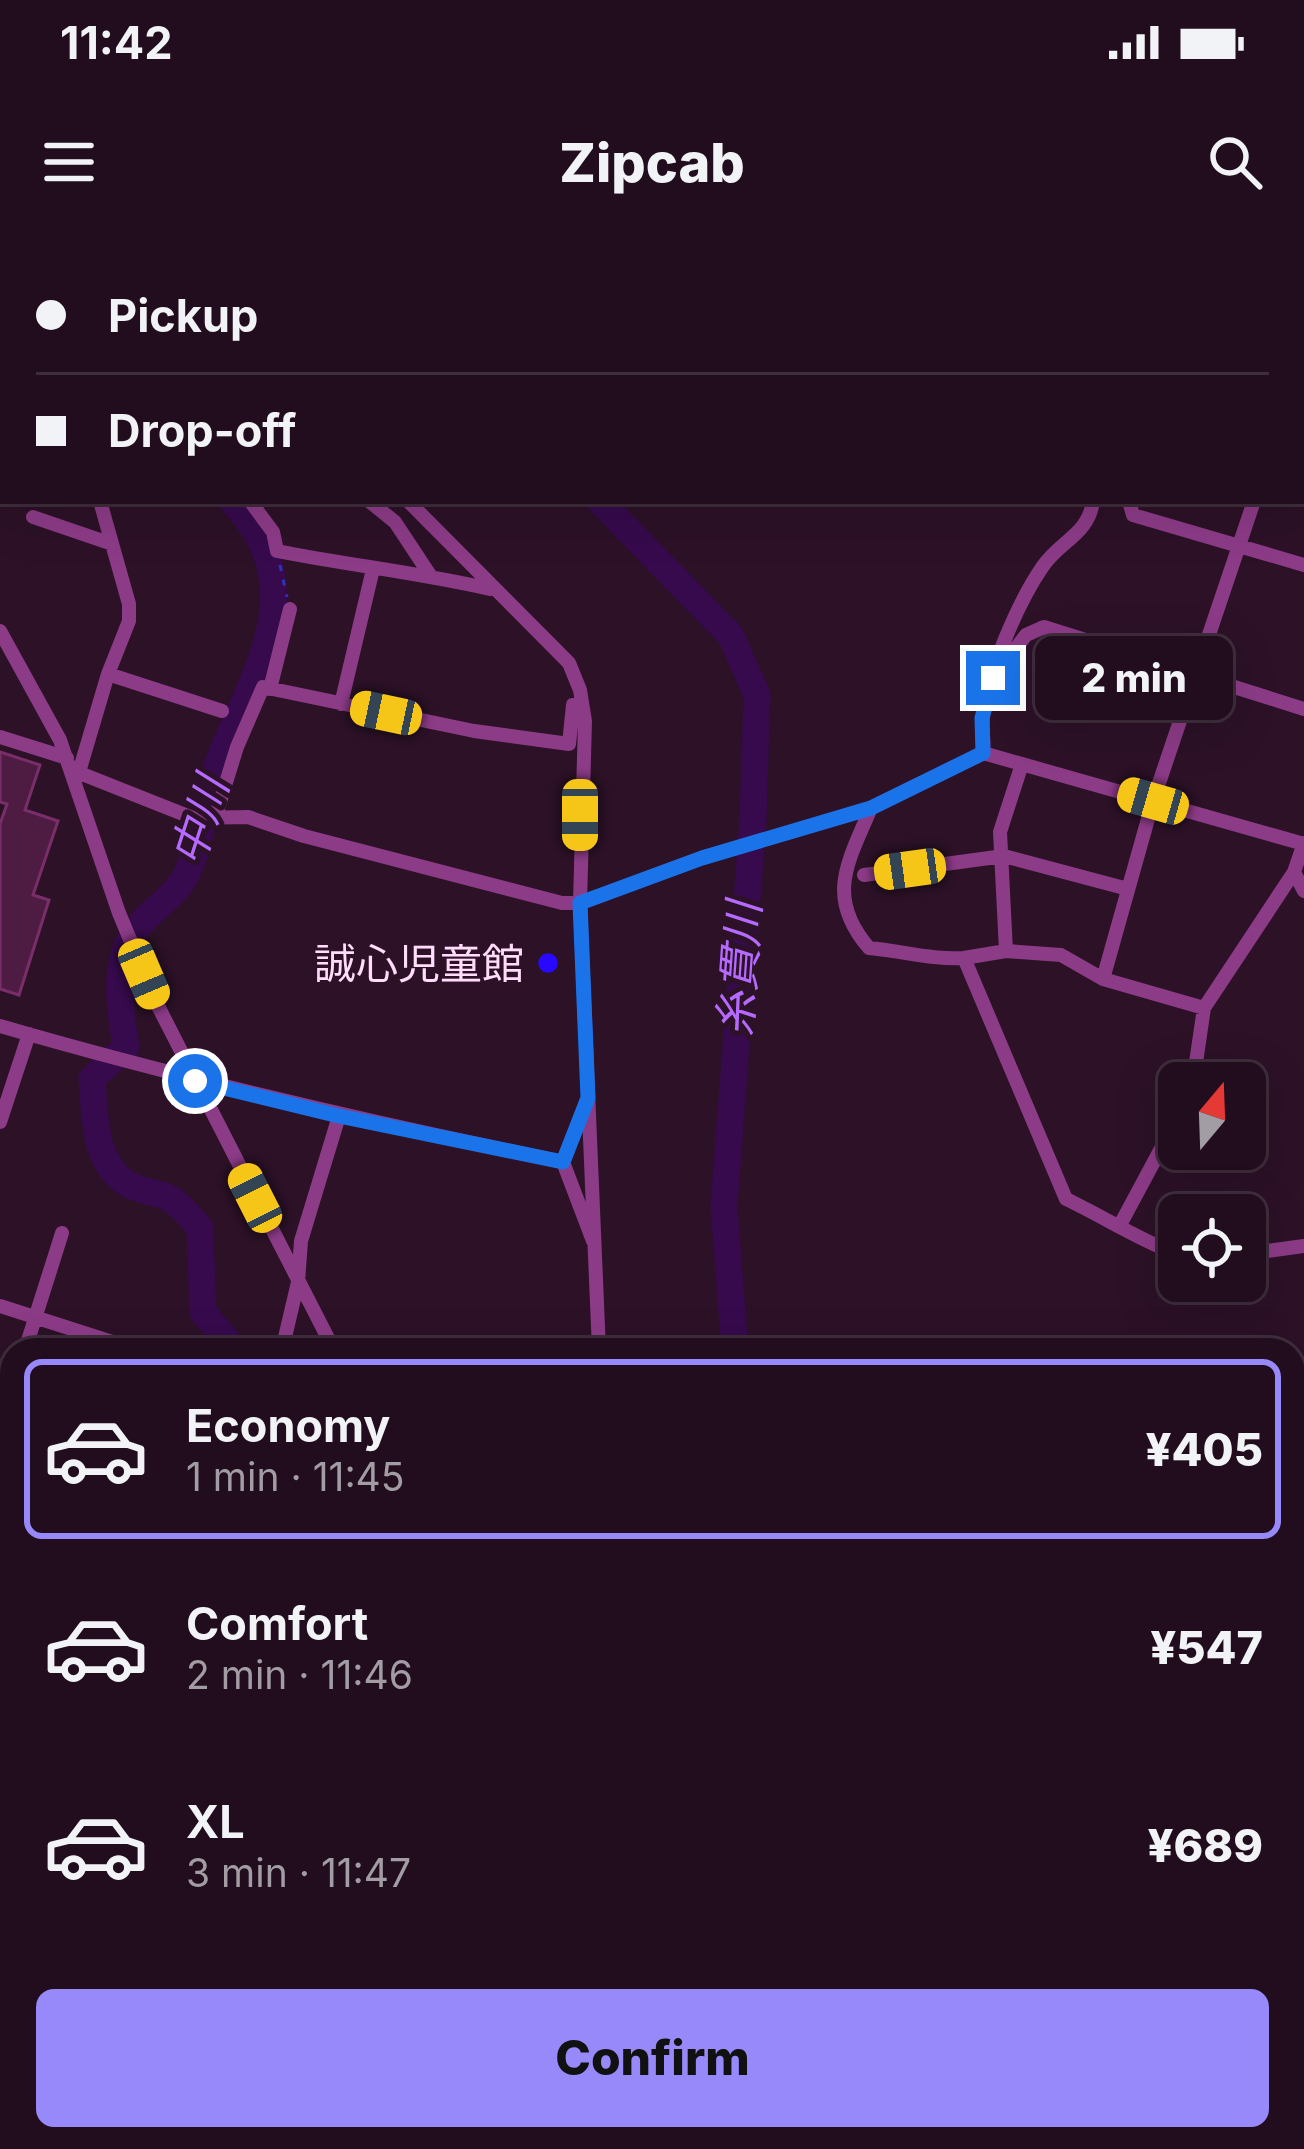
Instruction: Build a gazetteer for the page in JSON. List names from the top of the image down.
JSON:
{
  "water": ["中川", "糸貫川"],
  "places": ["誠心児童館"],
  "north": "top",
  "page": {
    "status": "11:42",
    "header": "Zipcab",
    "banner": ["Pickup", "Drop-off"],
    "bubble": "2 min",
    "list": [
      {
        "name": "Economy",
        "note": "1 min · 11:45",
        "value": "¥405"
      },
      {
        "name": "Comfort",
        "note": "2 min · 11:46",
        "value": "¥547"
      },
      {
        "name": "XL",
        "note": "3 min · 11:47",
        "value": "¥689"
      }
    ],
    "buttons": "Confirm"
  }
}
